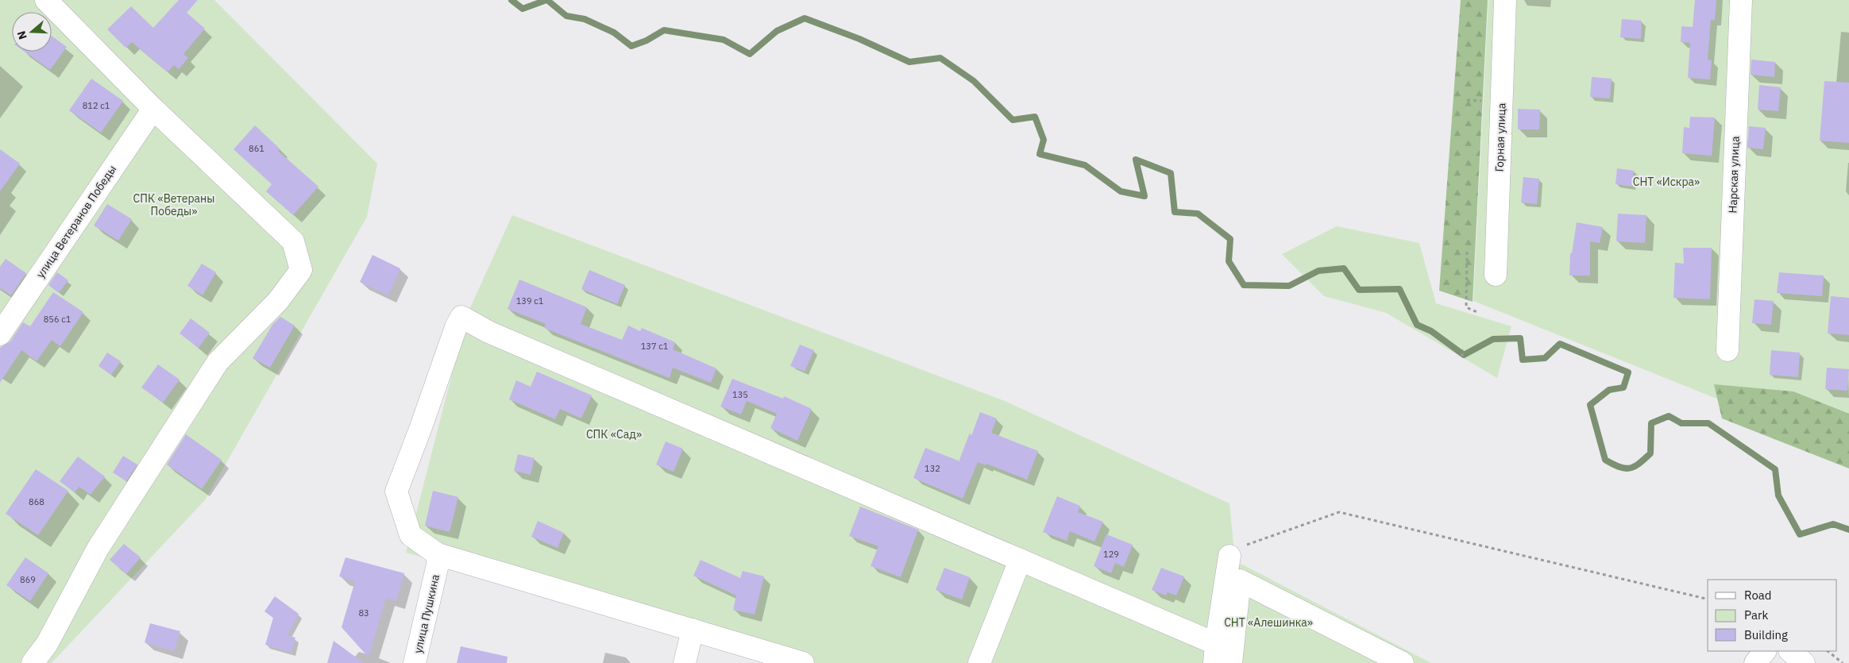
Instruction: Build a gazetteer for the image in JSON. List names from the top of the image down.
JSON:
{
  "streets": {
    "street": [
      "Горная улица",
      "Нарская улица",
      "улица Ветеранов Победы",
      "улица Пушкина"
    ]
  },
  "parks": [
    "СНТ «Искра»",
    "СПК «Ветераны Победы»",
    "СПК «Сад»",
    "СНТ «Алешинка»"
  ],
  "house_numbers": [
    "812 с1",
    "861",
    "139 с1",
    "856 с1",
    "137 с1",
    "135",
    "132",
    "868",
    "129",
    "869",
    "83"
  ],
  "legend": ["Road", "Park", "Building"],
  "north": "left"
}
